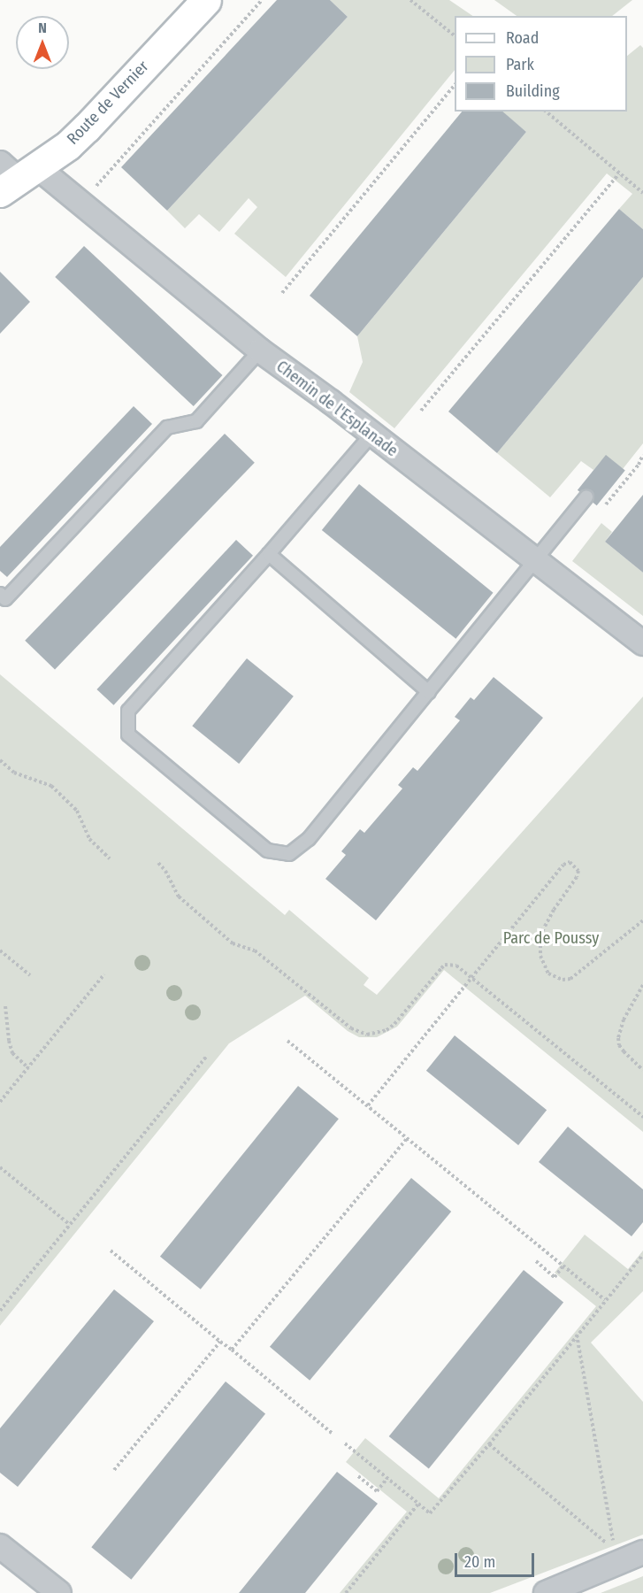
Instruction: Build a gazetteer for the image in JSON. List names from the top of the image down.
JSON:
{
  "streets": {
    "street": ["Route de Vernier", "Chemin de l'Esplanade"]
  },
  "crossings": [
    ["Route de Vernier", "Chemin de l'Esplanade"]
  ],
  "parks": ["Parc de Poussy"],
  "legend": ["Road", "Park", "Building"],
  "scale_bar": "20 m",
  "north": "top"
}
